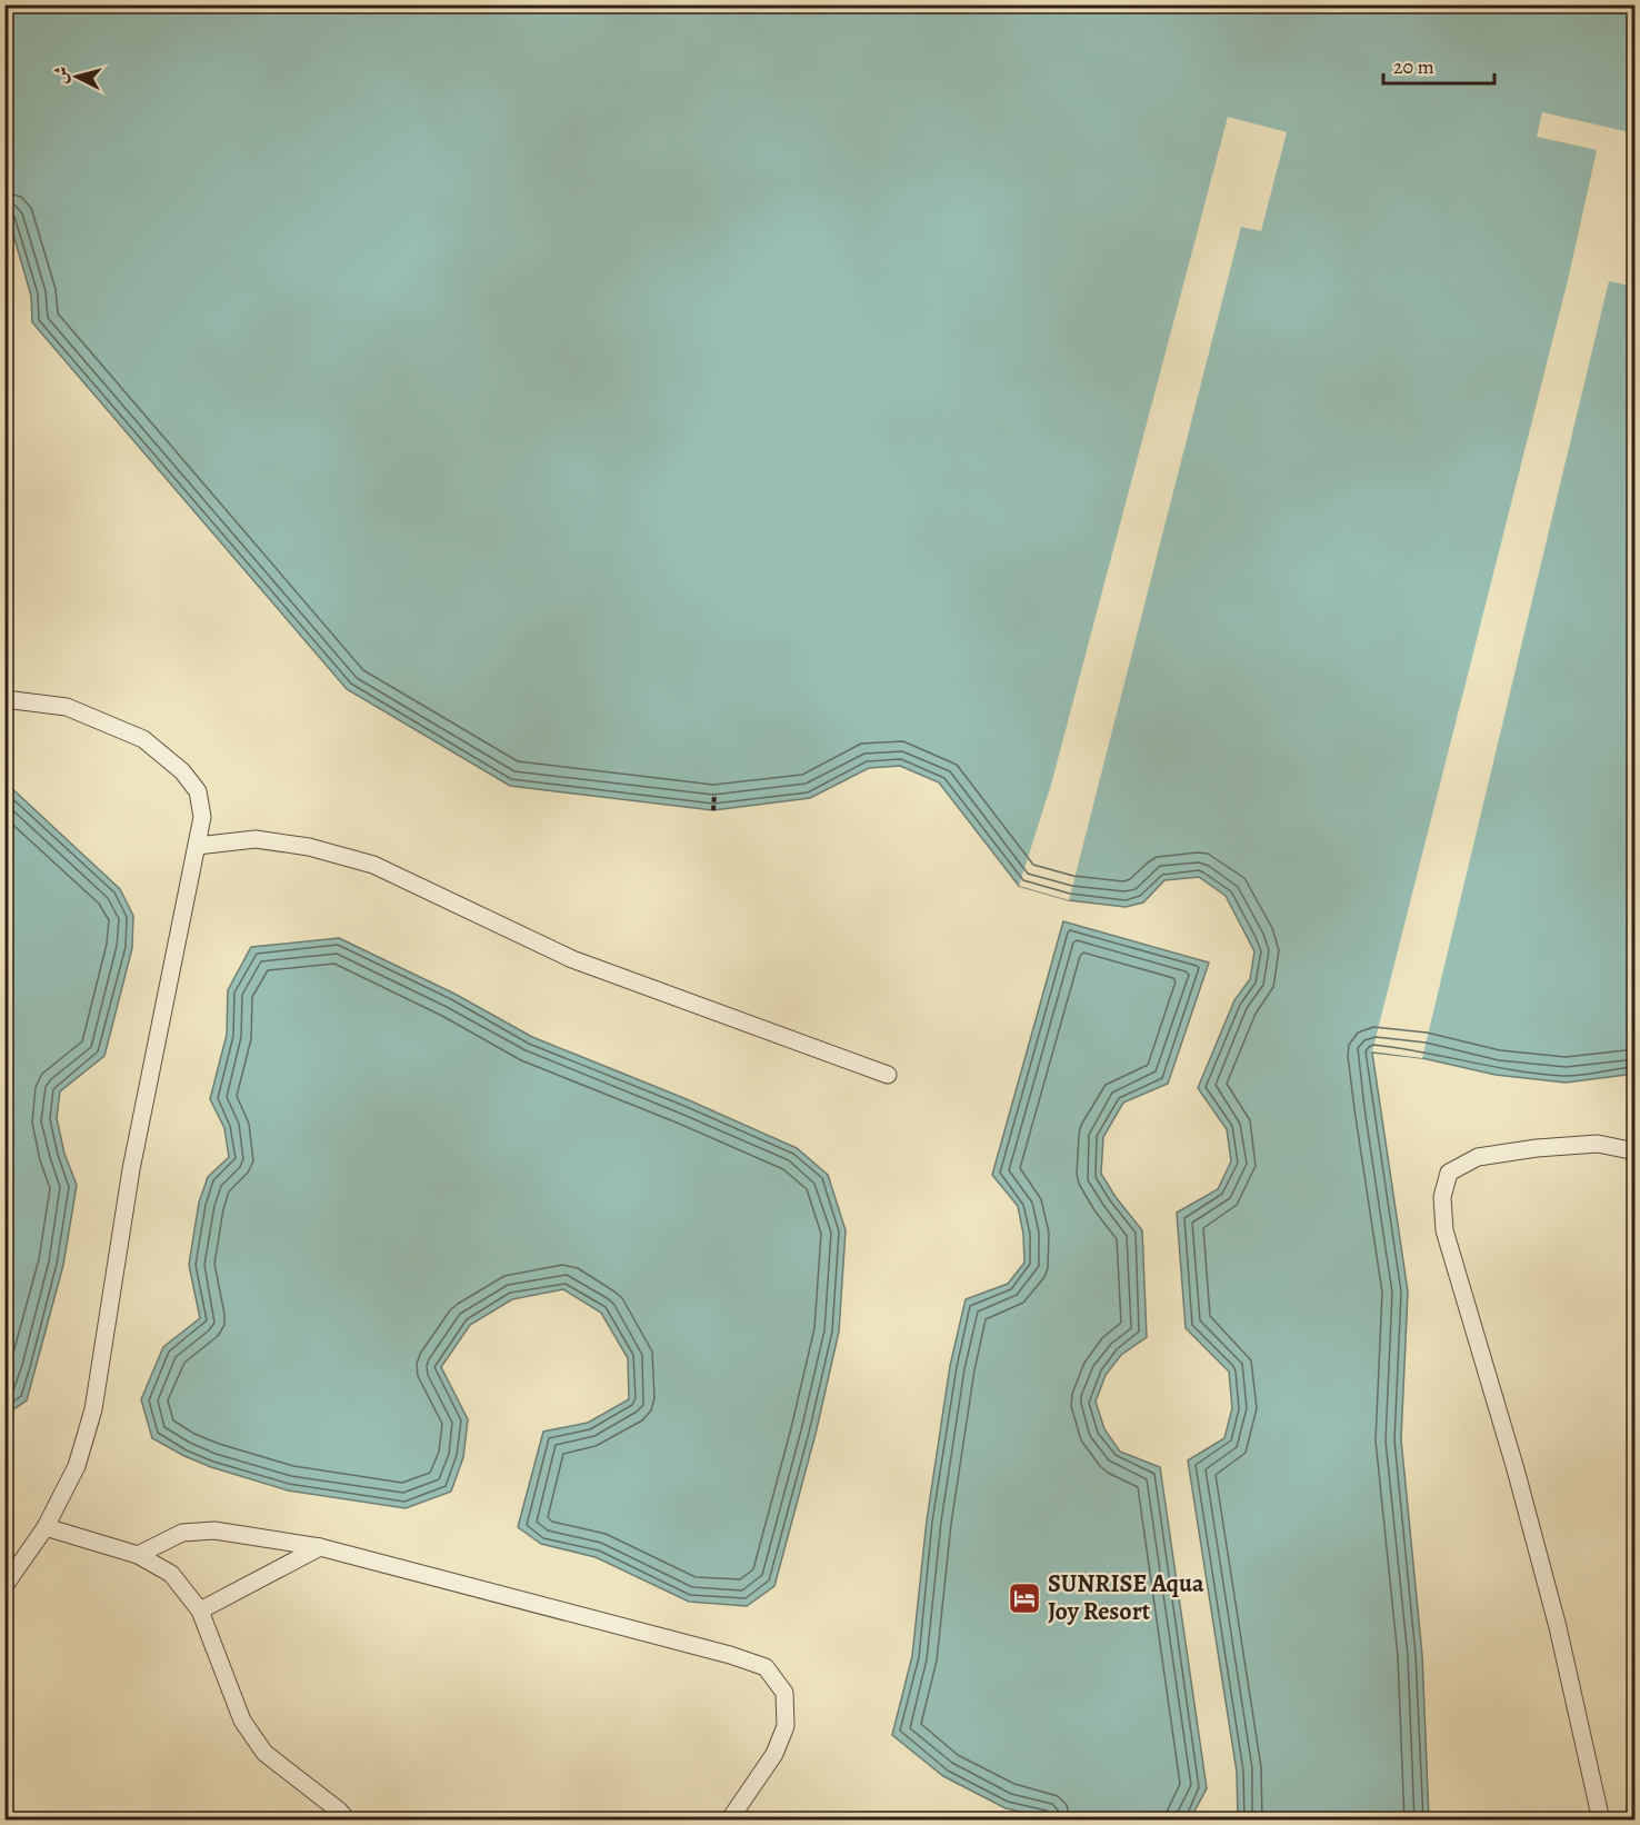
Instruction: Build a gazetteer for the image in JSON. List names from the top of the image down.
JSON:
{
  "places": {
    "hotel": ["SUNRISE Aqua Joy Resort"]
  },
  "scale_bar": "20 m",
  "north": "left"
}
